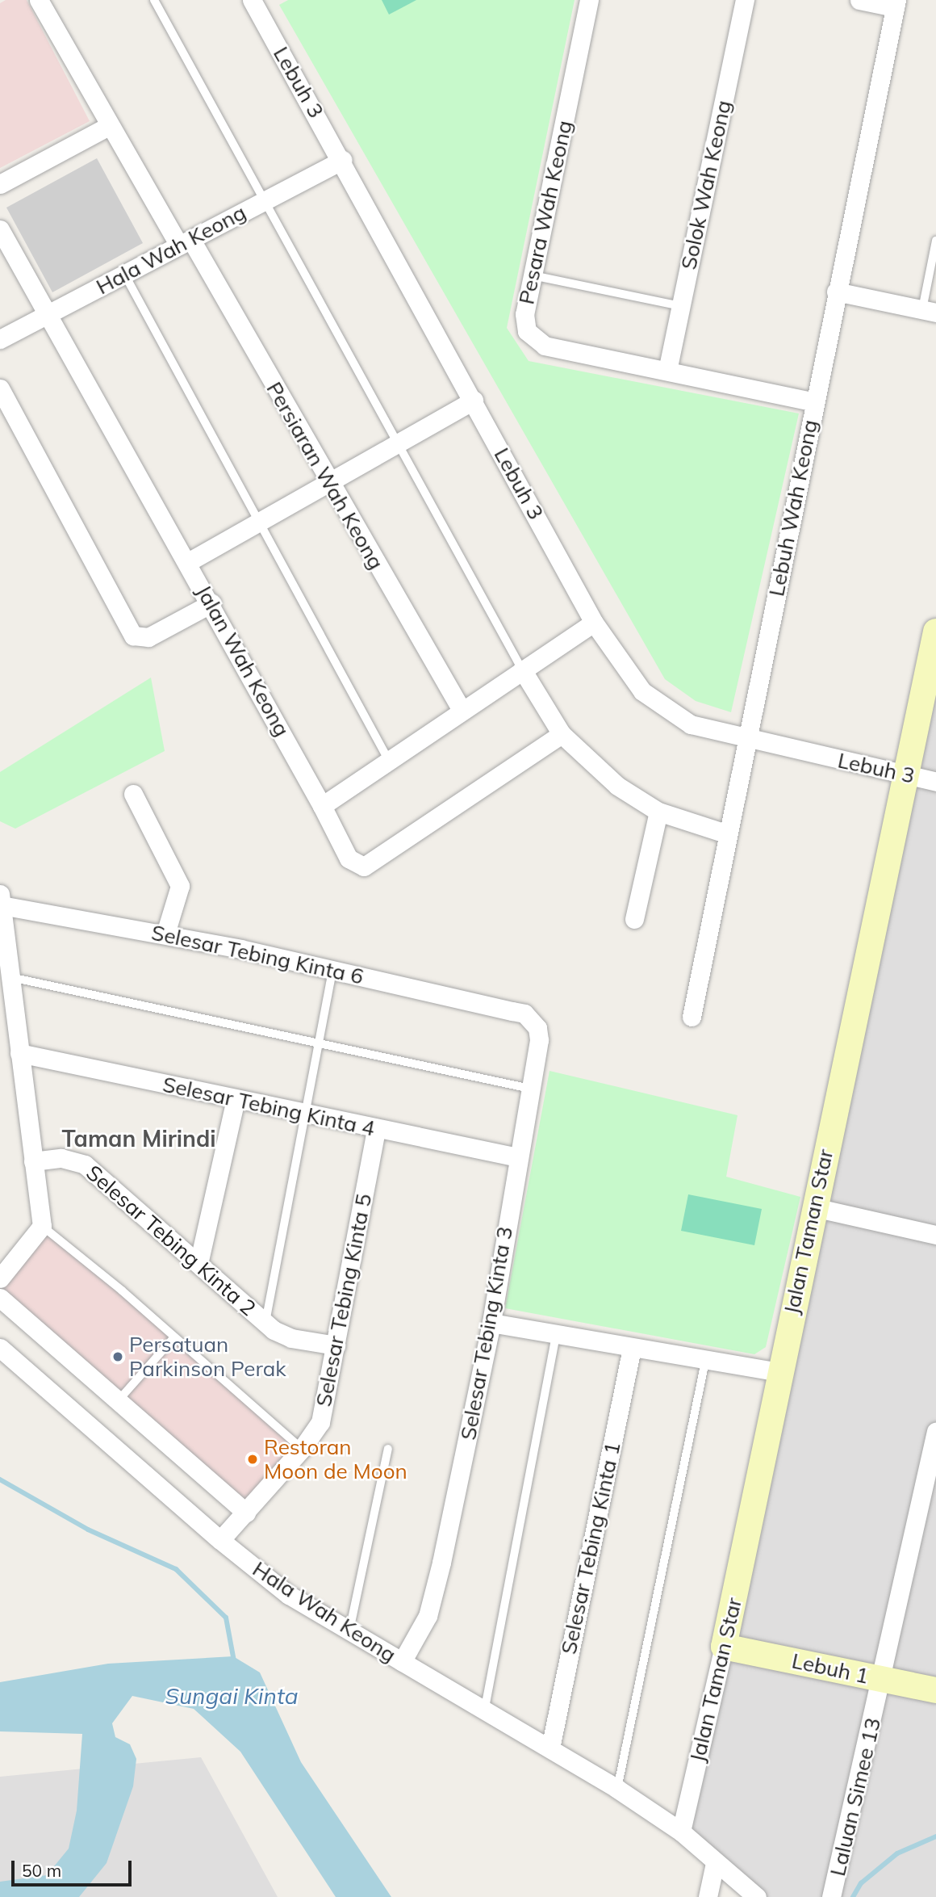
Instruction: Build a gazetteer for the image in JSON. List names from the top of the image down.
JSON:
{
  "streets": {
    "street": [
      "Lebuh 3",
      "Solok Wah Keong",
      "Pesara Wah Keong",
      "Hala Wah Keong",
      "Persiaran Wah Keong",
      "Lebuh Wah Keong",
      "Jalan Wah Keong",
      "Selesar Tebing Kinta 6",
      "Selesar Tebing Kinta 4",
      "Jalan Taman Star",
      "Selesar Tebing Kinta 2",
      "Selesar Tebing Kinta 5",
      "Selesar Tebing Kinta 3",
      "Selesar Tebing Kinta 1",
      "Lebuh 1",
      "Laluan Simee 13"
    ]
  },
  "crossings": [
    ["Lebuh 3", "Hala Wah Keong"],
    ["Lebuh 3", "Lebuh Wah Keong"],
    ["Lebuh 3", "Jalan Taman Star"],
    ["Solok Wah Keong", "Pesara Wah Keong"],
    ["Pesara Wah Keong", "Lebuh Wah Keong"],
    ["Hala Wah Keong", "Persiaran Wah Keong"],
    ["Hala Wah Keong", "Jalan Wah Keong"],
    ["Hala Wah Keong", "Jalan Taman Star"],
    ["Hala Wah Keong", "Selesar Tebing Kinta 5"],
    ["Hala Wah Keong", "Selesar Tebing Kinta 3"],
    ["Hala Wah Keong", "Selesar Tebing Kinta 1"],
    ["Selesar Tebing Kinta 6", "Selesar Tebing Kinta 3"],
    ["Selesar Tebing Kinta 4", "Selesar Tebing Kinta 5"],
    ["Selesar Tebing Kinta 4", "Selesar Tebing Kinta 3"],
    ["Jalan Taman Star", "Lebuh 1"],
    ["Selesar Tebing Kinta 2", "Selesar Tebing Kinta 5"],
    ["Lebuh 1", "Laluan Simee 13"]
  ],
  "districts": ["Taman Mirindi"],
  "water": ["Sungai Kinta"],
  "places": ["Persatuan Parkinson Perak", "Restoran Moon de Moon"],
  "scale_bar": "50 m"
}
